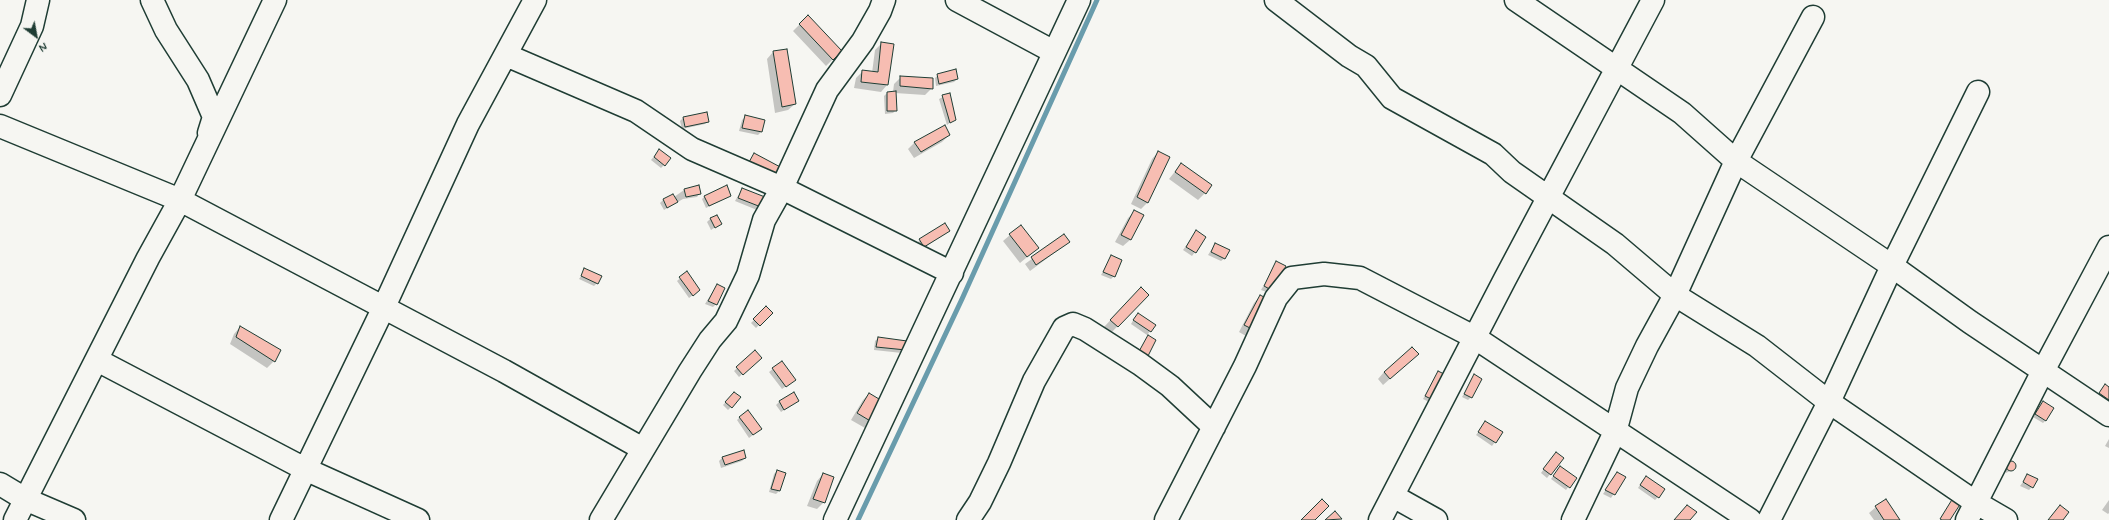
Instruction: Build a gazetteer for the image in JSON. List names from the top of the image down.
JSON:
{
  "north": "bottom right"
}
